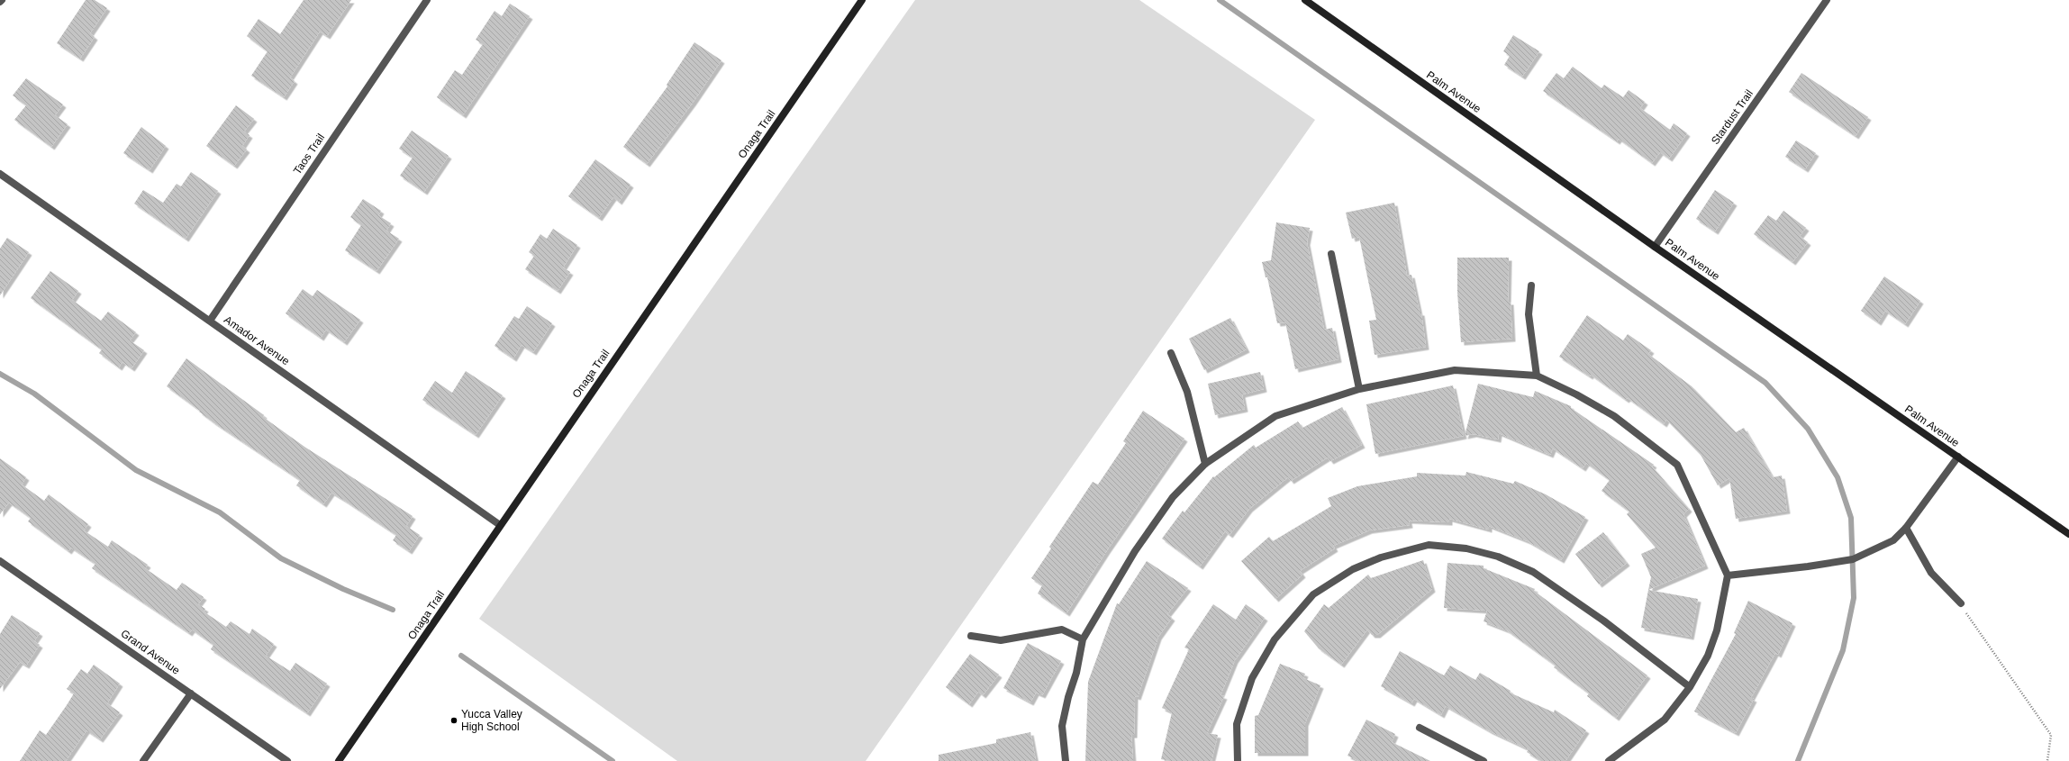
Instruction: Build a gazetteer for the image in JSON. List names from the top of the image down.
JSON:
{
  "streets": {
    "street": [
      "Palm Avenue",
      "Stardust Trail",
      "Onaga Trail",
      "Taos Trail",
      "Amador Avenue",
      "Grand Avenue"
    ]
  },
  "crossings": [
    ["Palm Avenue", "Stardust Trail"],
    ["Onaga Trail", "Amador Avenue"],
    ["Taos Trail", "Amador Avenue"]
  ],
  "places": ["Yucca Valley High School"]
}
